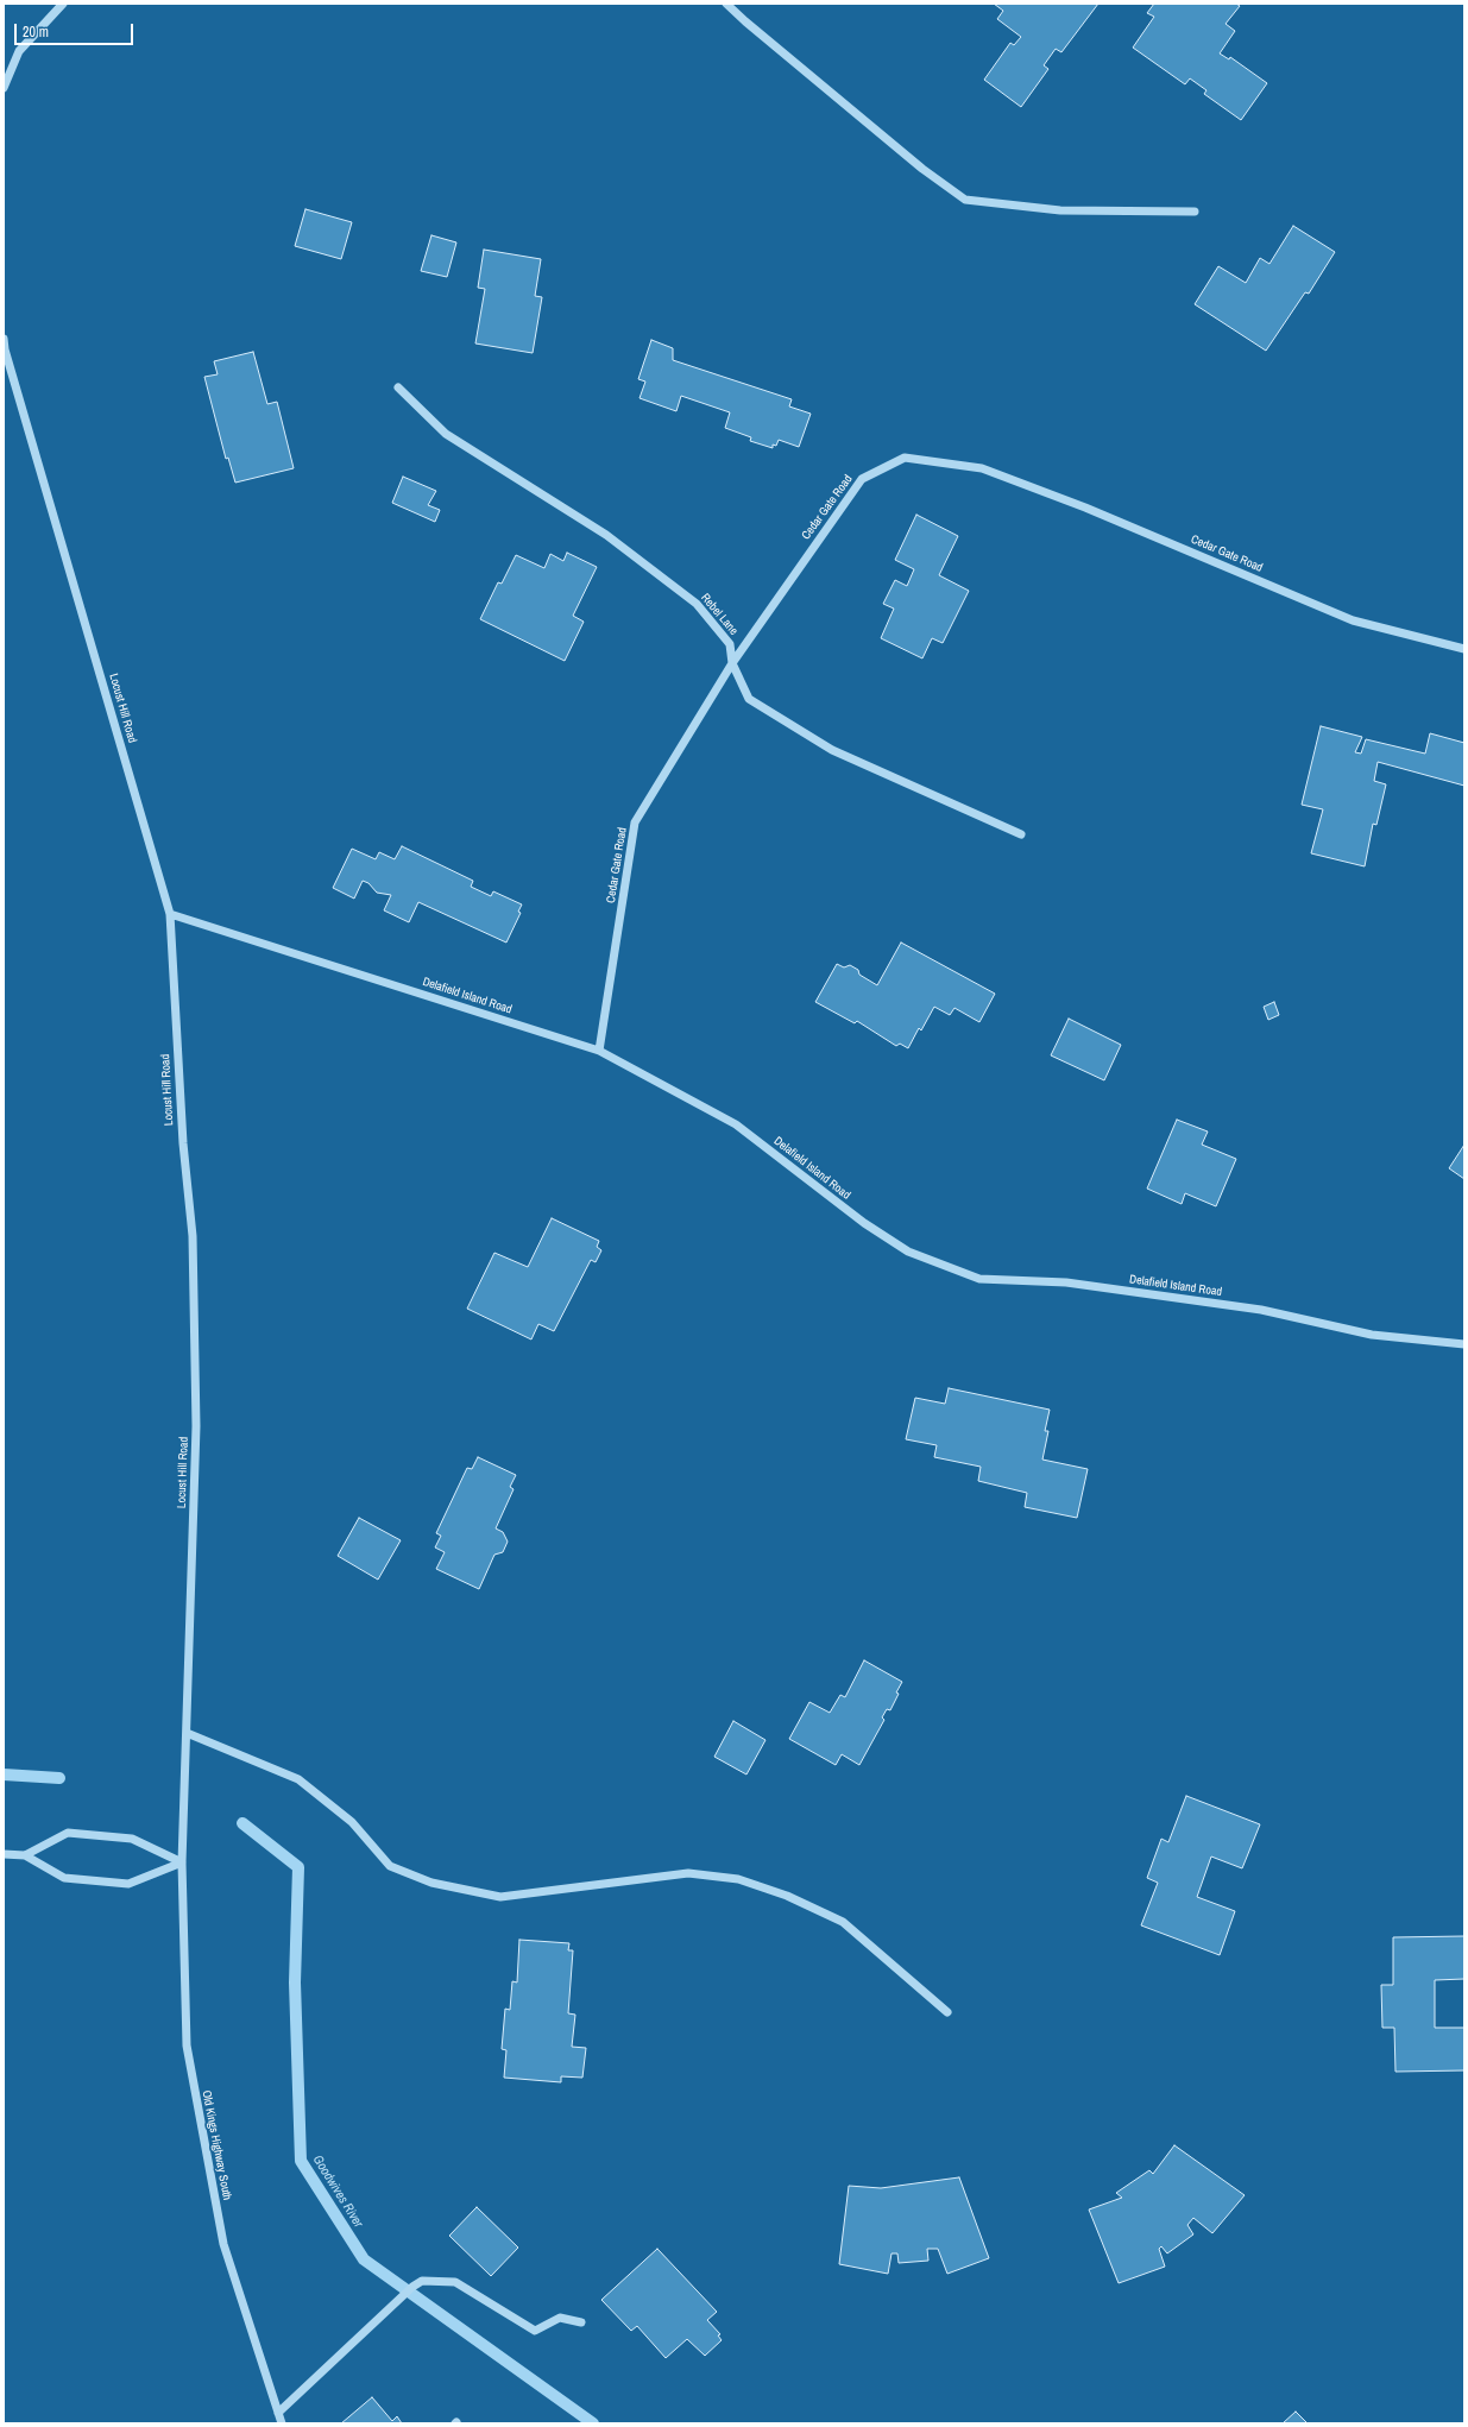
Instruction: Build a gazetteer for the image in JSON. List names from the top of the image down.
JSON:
{
  "streets": {
    "street": [
      "Cedar Gate Road",
      "Rebel Lane",
      "Locust Hill Road",
      "Delafield Island Road",
      "Old Kings Highway South"
    ]
  },
  "crossings": [
    ["Cedar Gate Road", "Rebel Lane"],
    ["Cedar Gate Road", "Delafield Island Road"],
    ["Locust Hill Road", "Delafield Island Road"],
    ["Locust Hill Road", "Old Kings Highway South"]
  ],
  "water": ["Goodwives River"],
  "scale_bar": "20 m"
}
